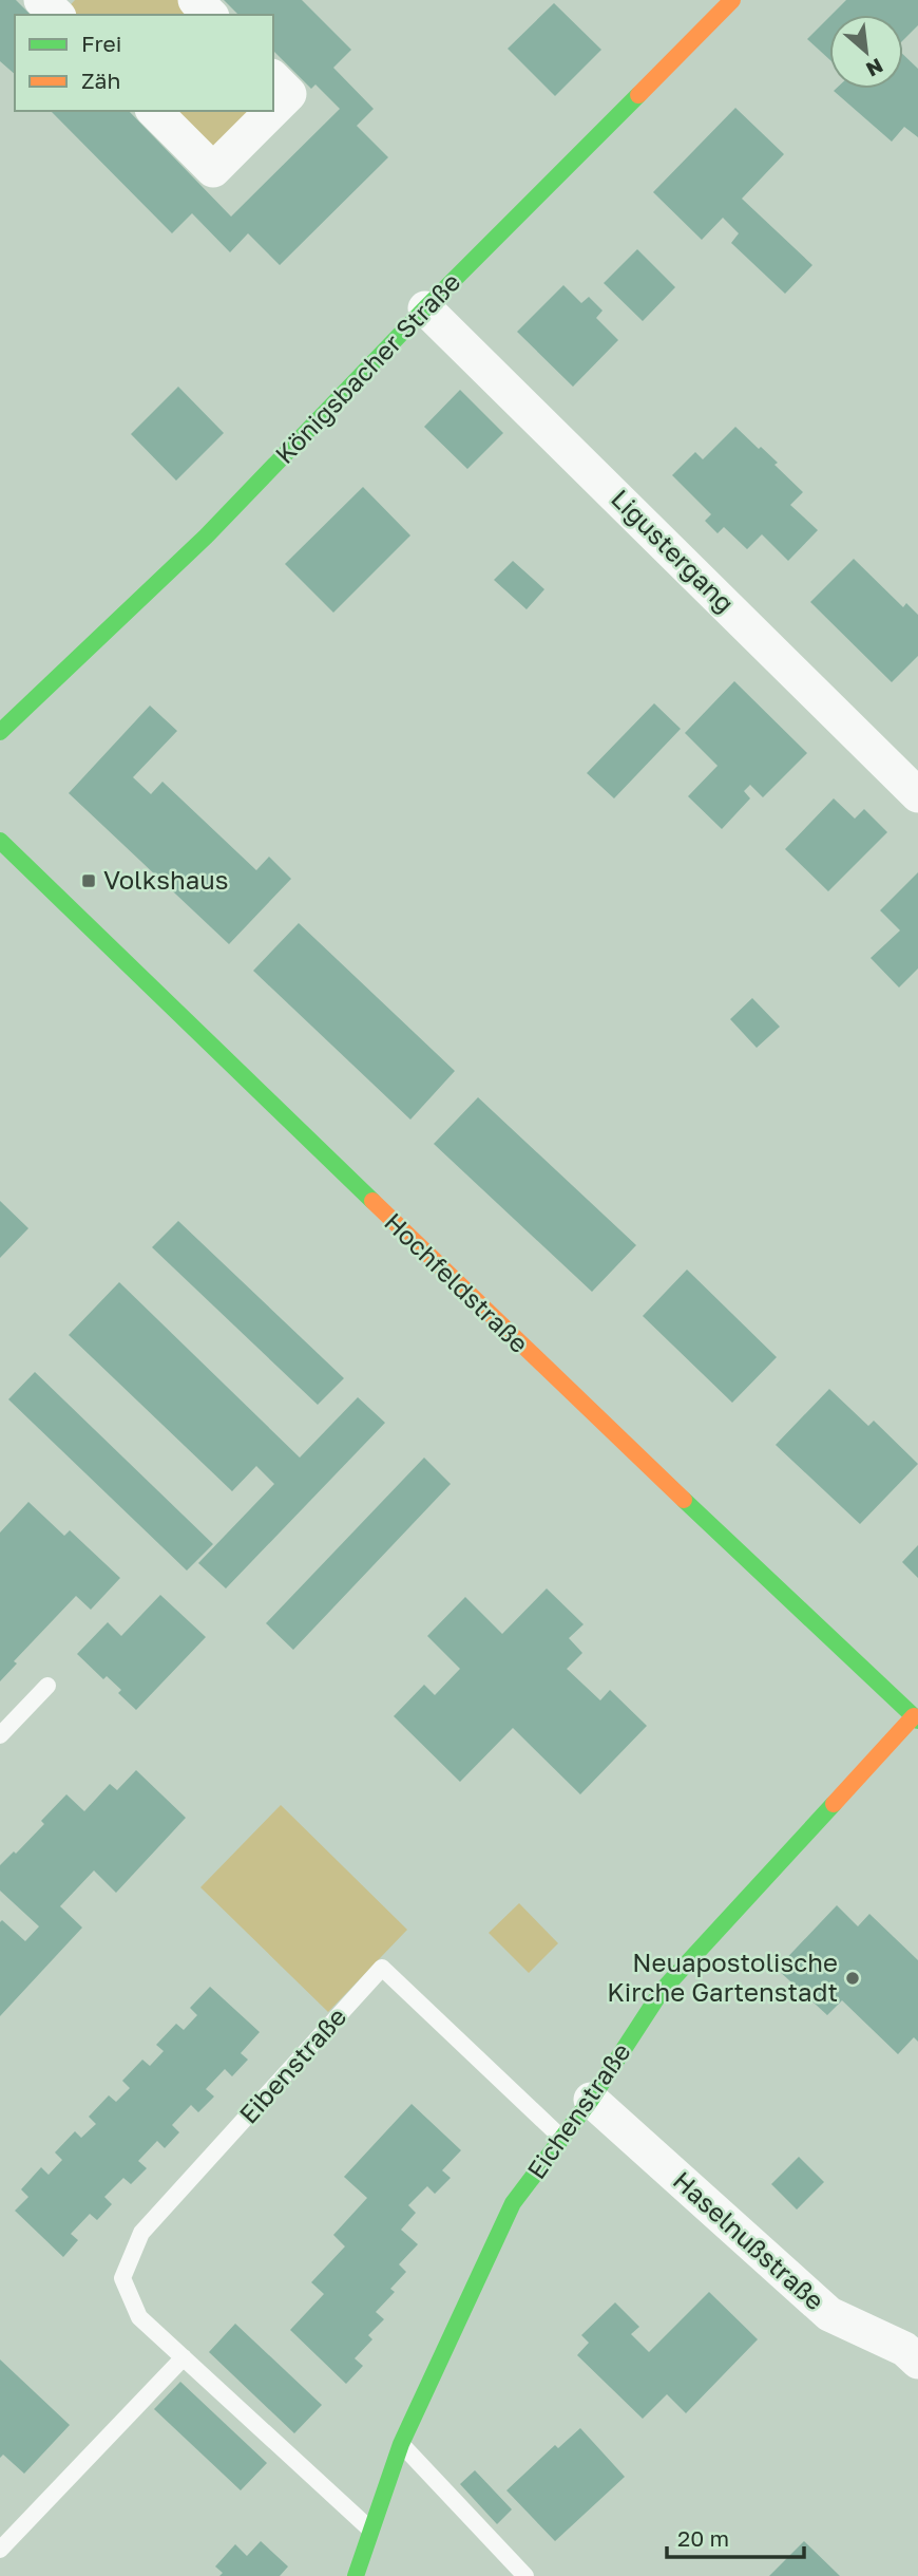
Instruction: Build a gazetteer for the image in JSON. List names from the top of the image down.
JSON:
{
  "streets": {
    "street": [
      "Königsbacher Straße",
      "Ligustergang",
      "Hochfeldstraße",
      "Eichenstraße",
      "Haselnußstraße"
    ],
    "lane": ["Eibenstraße"]
  },
  "crossings": [
    ["Königsbacher Straße", "Ligustergang"],
    ["Hochfeldstraße", "Eichenstraße"],
    ["Eibenstraße", "Eichenstraße"],
    ["Eichenstraße", "Haselnußstraße"]
  ],
  "places": {
    "transit": ["Volkshaus"],
    "other": ["Neuapostolische Kirche Gartenstadt"]
  },
  "legend": ["Frei", "Zäh"],
  "scale_bar": "20 m",
  "north": "bottom right"
}
